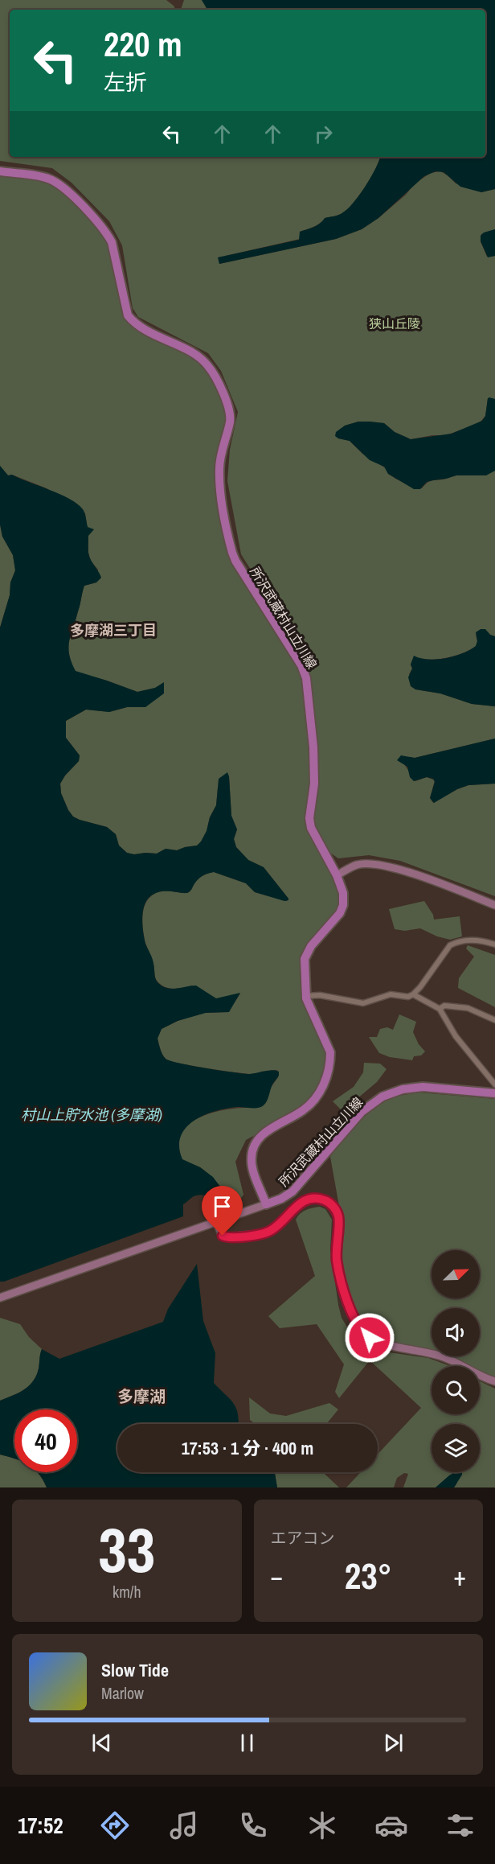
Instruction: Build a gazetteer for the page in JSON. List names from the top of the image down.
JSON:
{
  "streets": {
    "main road": ["所沢武蔵村山立川線"]
  },
  "districts": ["多摩湖三丁目", "多摩湖"],
  "water": ["村山上貯水池 (多摩湖)"],
  "parks": ["狭山丘陵"],
  "north": "top right",
  "page": {
    "turn": ["220 m", "左折"],
    "limit": "40",
    "trip": "17:53 · 1 分 · 400 m",
    "tile": [
      ["33", "km/h"],
      "エアコン"
    ],
    "heat": ["−", "23°", "+"],
    "song": ["Slow Tide", "Marlow"],
    "tabs": "17:52"
  }
}
